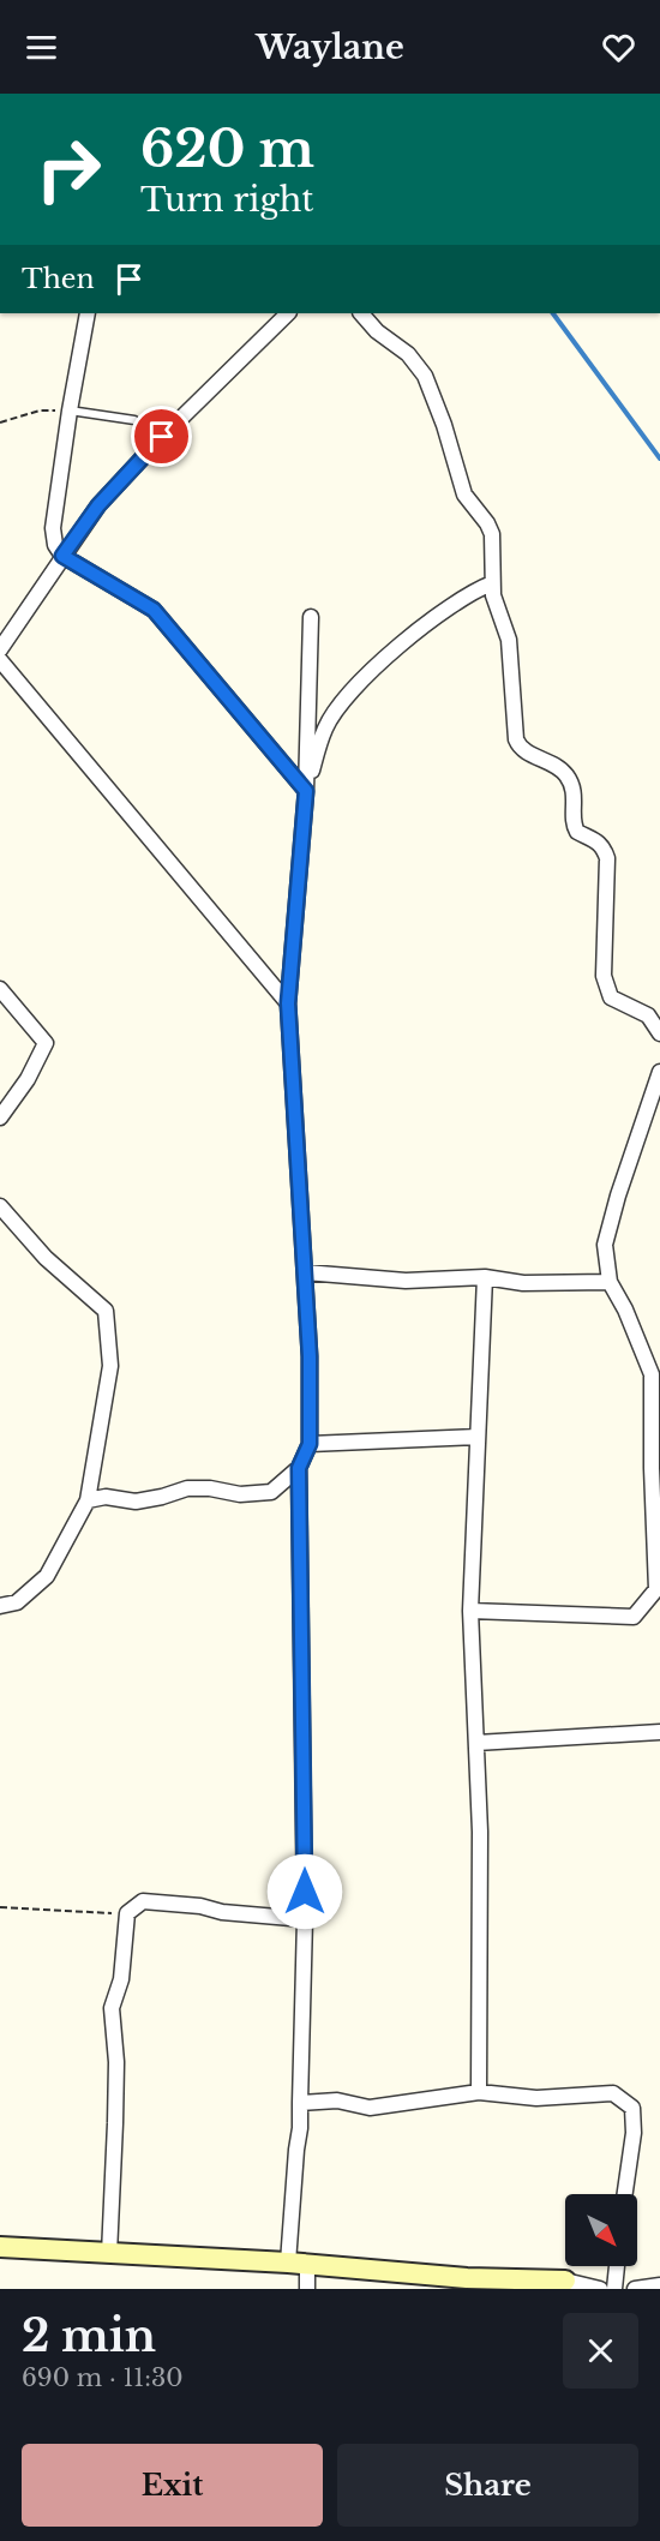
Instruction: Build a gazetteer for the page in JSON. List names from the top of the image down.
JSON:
{
  "north": "bottom right",
  "page": {
    "header": "Waylane",
    "turn": ["620 m", "Turn right"],
    "then": "Then",
    "heading": ["2 min", "690 m · 11:30"],
    "buttons": ["Exit", "Share"]
  }
}
